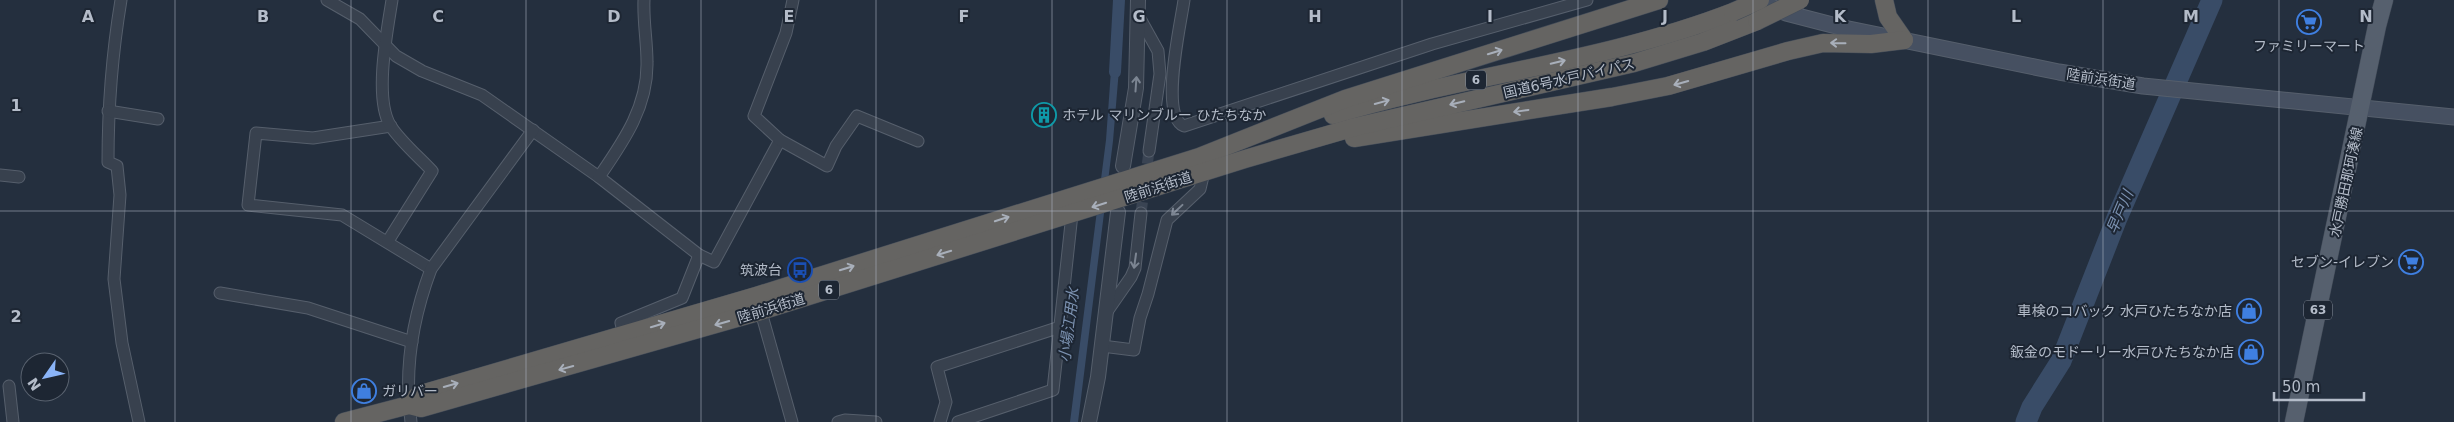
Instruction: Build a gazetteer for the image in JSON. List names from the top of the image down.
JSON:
{
  "streets": {
    "highway": ["国道6号水戸バイパス", "陸前浜街道", "6"],
    "main road": ["水戸勝田那珂湊線", "63"]
  },
  "crossings": [
    ["国道6号水戸バイパス", "陸前浜街道"],
    ["陸前浜街道", "水戸勝田那珂湊線"]
  ],
  "water": ["早戸川", "小場江用水"],
  "places": {
    "supermarket": ["ファミリーマート", "セブン-イレブン"],
    "building": ["ホテル マリンブルー ひたちなか"],
    "bus stop": ["筑波台"],
    "shop": ["車検のコバック 水戸ひたちなか店", "鈑金のモドーリー水戸ひたちなか店", "ガリバー"]
  },
  "scale_bar": "50 m",
  "north": "bottom left",
  "grid": {
    "columns": [
      "A",
      "B",
      "C",
      "D",
      "E",
      "F",
      "G",
      "H",
      "I",
      "J",
      "K",
      "L",
      "M",
      "N"
    ],
    "rows": ["1", "2"]
  }
}
